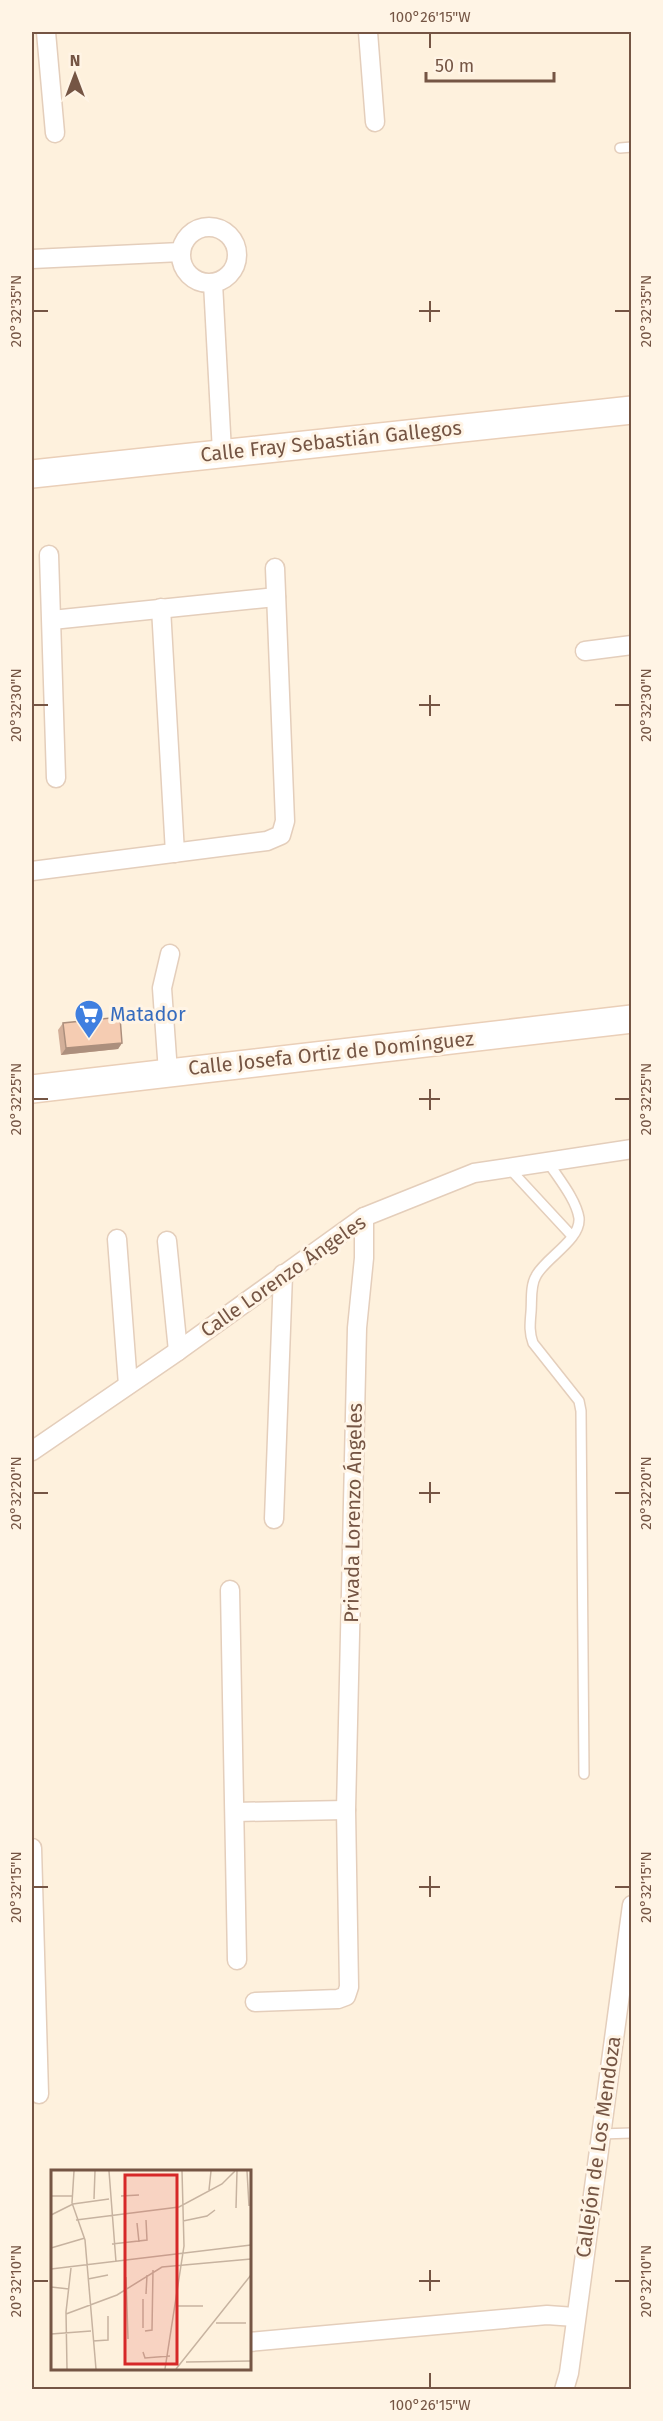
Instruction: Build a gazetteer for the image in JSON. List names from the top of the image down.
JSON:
{
  "streets": {
    "street": [
      "Calle Fray Sebastián Gallegos",
      "Calle Josefa Ortiz de Domínguez",
      "Calle Lorenzo Ángeles",
      "Privada Lorenzo Ángeles",
      "Callejón de Los Mendoza"
    ]
  },
  "crossings": [
    ["Calle Lorenzo Ángeles", "Privada Lorenzo Ángeles"]
  ],
  "places": {
    "supermarket": ["Matador"]
  },
  "scale_bar": "50 m",
  "north": "top",
  "coordinates": [
    "100°26'15\"W",
    "20°32'35\"N",
    "20°32'30\"N",
    "20°32'25\"N",
    "20°32'20\"N",
    "20°32'15\"N",
    "20°32'10\"N"
  ]
}
